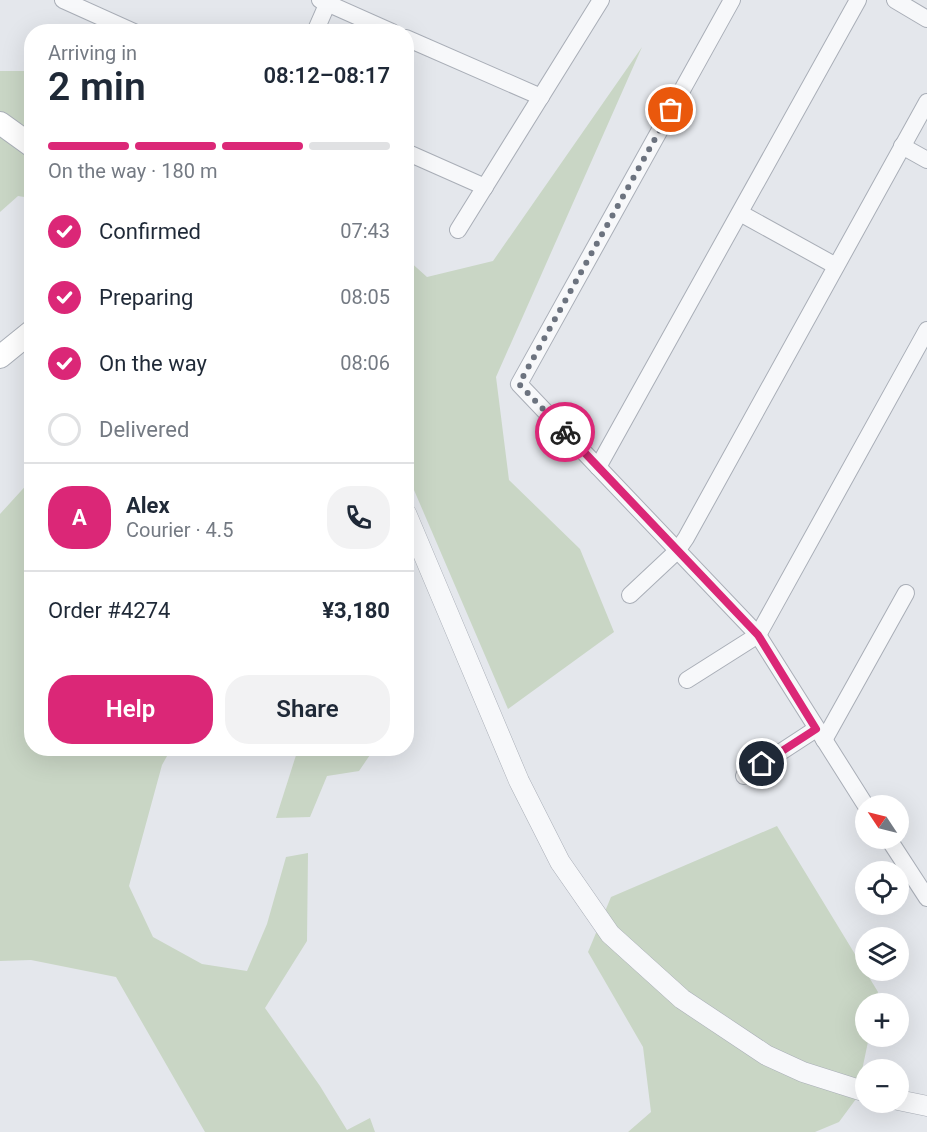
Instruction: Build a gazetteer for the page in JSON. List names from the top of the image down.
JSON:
{
  "north": "top left",
  "page": {
    "heading": ["2 min", "Arriving in", "08:12–08:17"],
    "panel": [
      "Alex",
      "Courier · 4.5",
      "Order #4274",
      "¥3,180"
    ],
    "bar": "On the way · 180 m",
    "list": [
      ["Confirmed", "07:43"],
      ["Preparing", "08:05"],
      ["On the way", "08:06"],
      "Delivered"
    ],
    "round": "A",
    "buttons": ["Help", "Share"],
    "map_buttons": ["+", "−"]
  }
}
